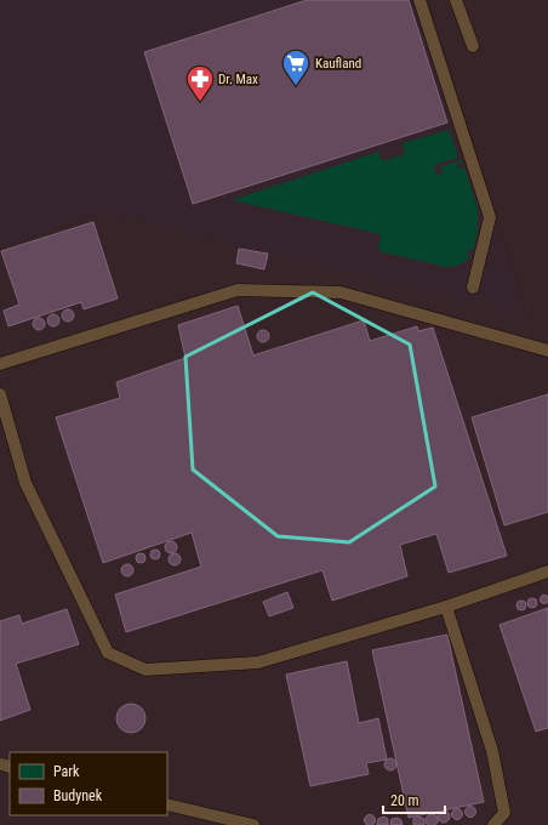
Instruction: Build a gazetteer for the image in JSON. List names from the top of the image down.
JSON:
{
  "places": {
    "supermarket": ["Kaufland"],
    "pharmacy": ["Dr. Max"]
  },
  "legend": ["Park", "Budynek"],
  "scale_bar": "20 m"
}
